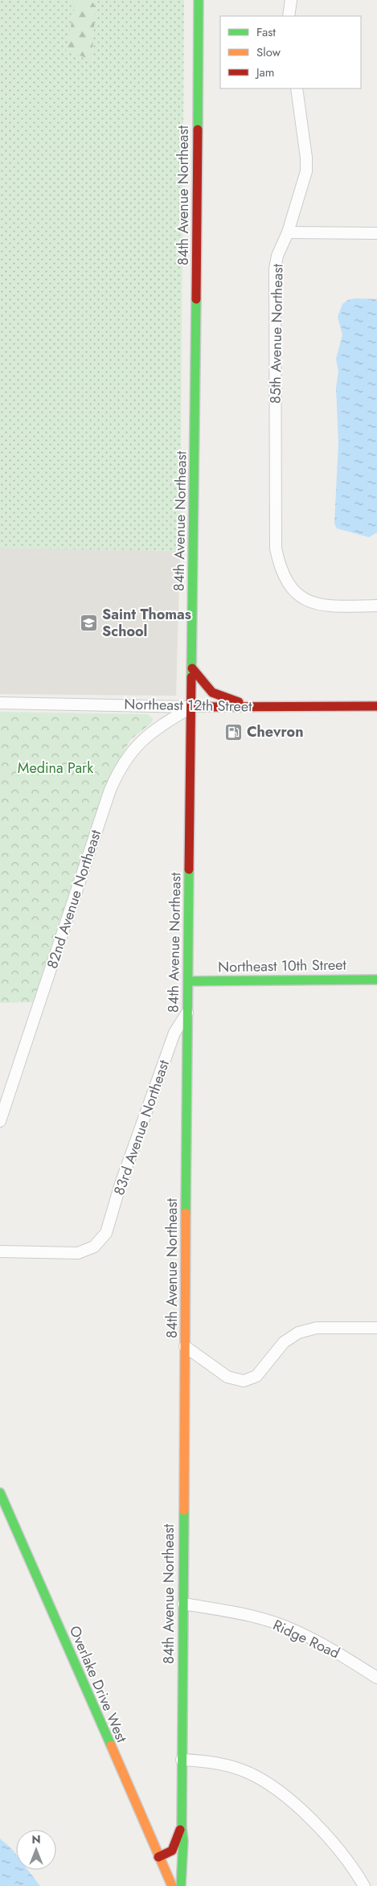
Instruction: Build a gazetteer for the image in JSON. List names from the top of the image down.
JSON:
{
  "streets": {
    "main road": [
      "84th Avenue Northeast",
      "Northeast 12th Street",
      "Northeast 10th Street",
      "Overlake Drive West"
    ],
    "street": [
      "85th Avenue Northeast",
      "82nd Avenue Northeast",
      "83rd Avenue Northeast",
      "Ridge Road"
    ]
  },
  "crossings": [
    ["84th Avenue Northeast", "Northeast 12th Street"],
    ["84th Avenue Northeast", "82nd Avenue Northeast"],
    ["84th Avenue Northeast", "Northeast 10th Street"],
    ["84th Avenue Northeast", "83rd Avenue Northeast"],
    ["84th Avenue Northeast", "Ridge Road"],
    ["Northeast 12th Street", "82nd Avenue Northeast"]
  ],
  "parks": ["Medina Park"],
  "places": {
    "school or university": ["Saint Thomas School"],
    "fuel station": ["Chevron"]
  },
  "legend": ["Fast", "Slow", "Jam"],
  "north": "top"
}
